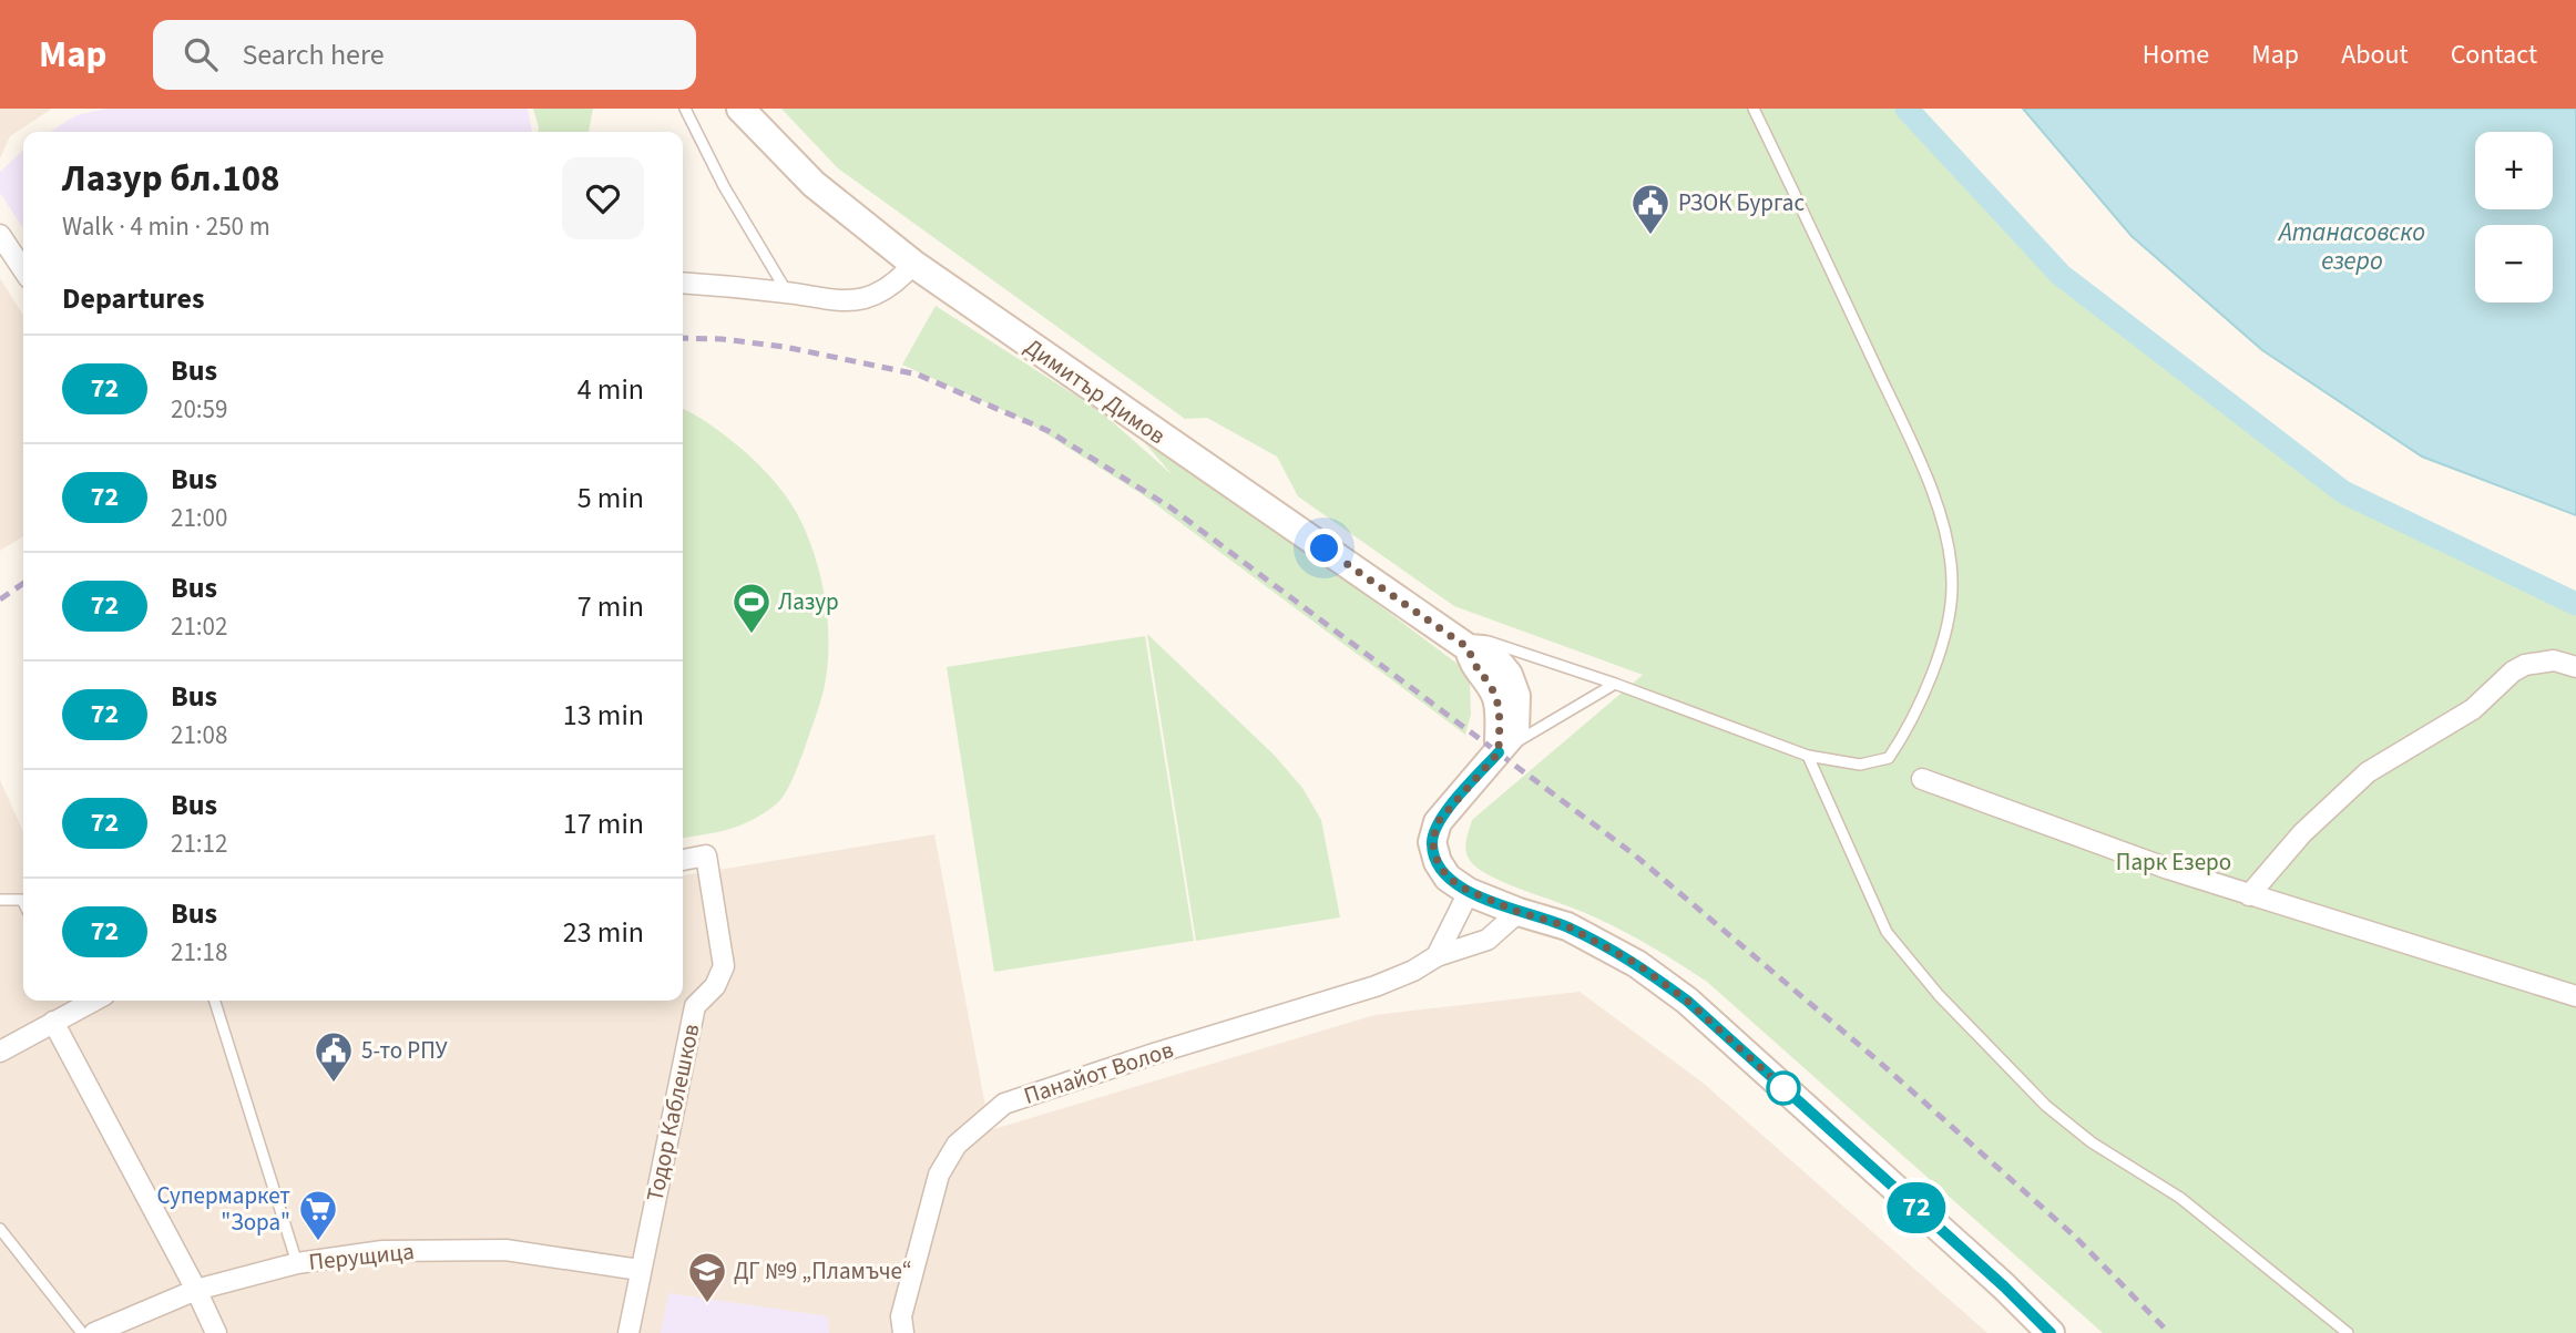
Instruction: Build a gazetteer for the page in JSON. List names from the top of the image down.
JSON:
{
  "streets": {
    "main road": ["Димитър Димов"],
    "street": ["Панайот Волов", "Тодор Каблешков", "Перущица"]
  },
  "crossings": [
    ["Тодор Каблешков", "Перущица"]
  ],
  "water": ["Атанасовско езеро"],
  "parks": ["Парк Езеро"],
  "places": {
    "public building": ["РЗОК Бургас", "5-то РПУ"],
    "sports": ["Лазур"],
    "supermarket": ["Супермаркет \"Зора\""],
    "school or university": ["ДГ №9 „Пламъче“"]
  },
  "lines": ["bus line 72"],
  "page": {
    "header": "Map",
    "search": "Search here",
    "nav": [
      "Home",
      "Map",
      "About",
      "Contact"
    ],
    "on_map": "72",
    "map_buttons": ["+", "−"],
    "heading": [
      ["Лазур бл.108", "Walk · 4 min · 250 m"],
      "Departures"
    ],
    "list": [
      {
        "mark": "72",
        "name": "Bus",
        "note": "20:59",
        "value": "4 min"
      },
      {
        "mark": "72",
        "name": "Bus",
        "note": "21:00",
        "value": "5 min"
      },
      {
        "mark": "72",
        "name": "Bus",
        "note": "21:02",
        "value": "7 min"
      },
      {
        "mark": "72",
        "name": "Bus",
        "note": "21:08",
        "value": "13 min"
      },
      {
        "mark": "72",
        "name": "Bus",
        "note": "21:12",
        "value": "17 min"
      },
      {
        "mark": "72",
        "name": "Bus",
        "note": "21:18",
        "value": "23 min"
      }
    ]
  }
}
